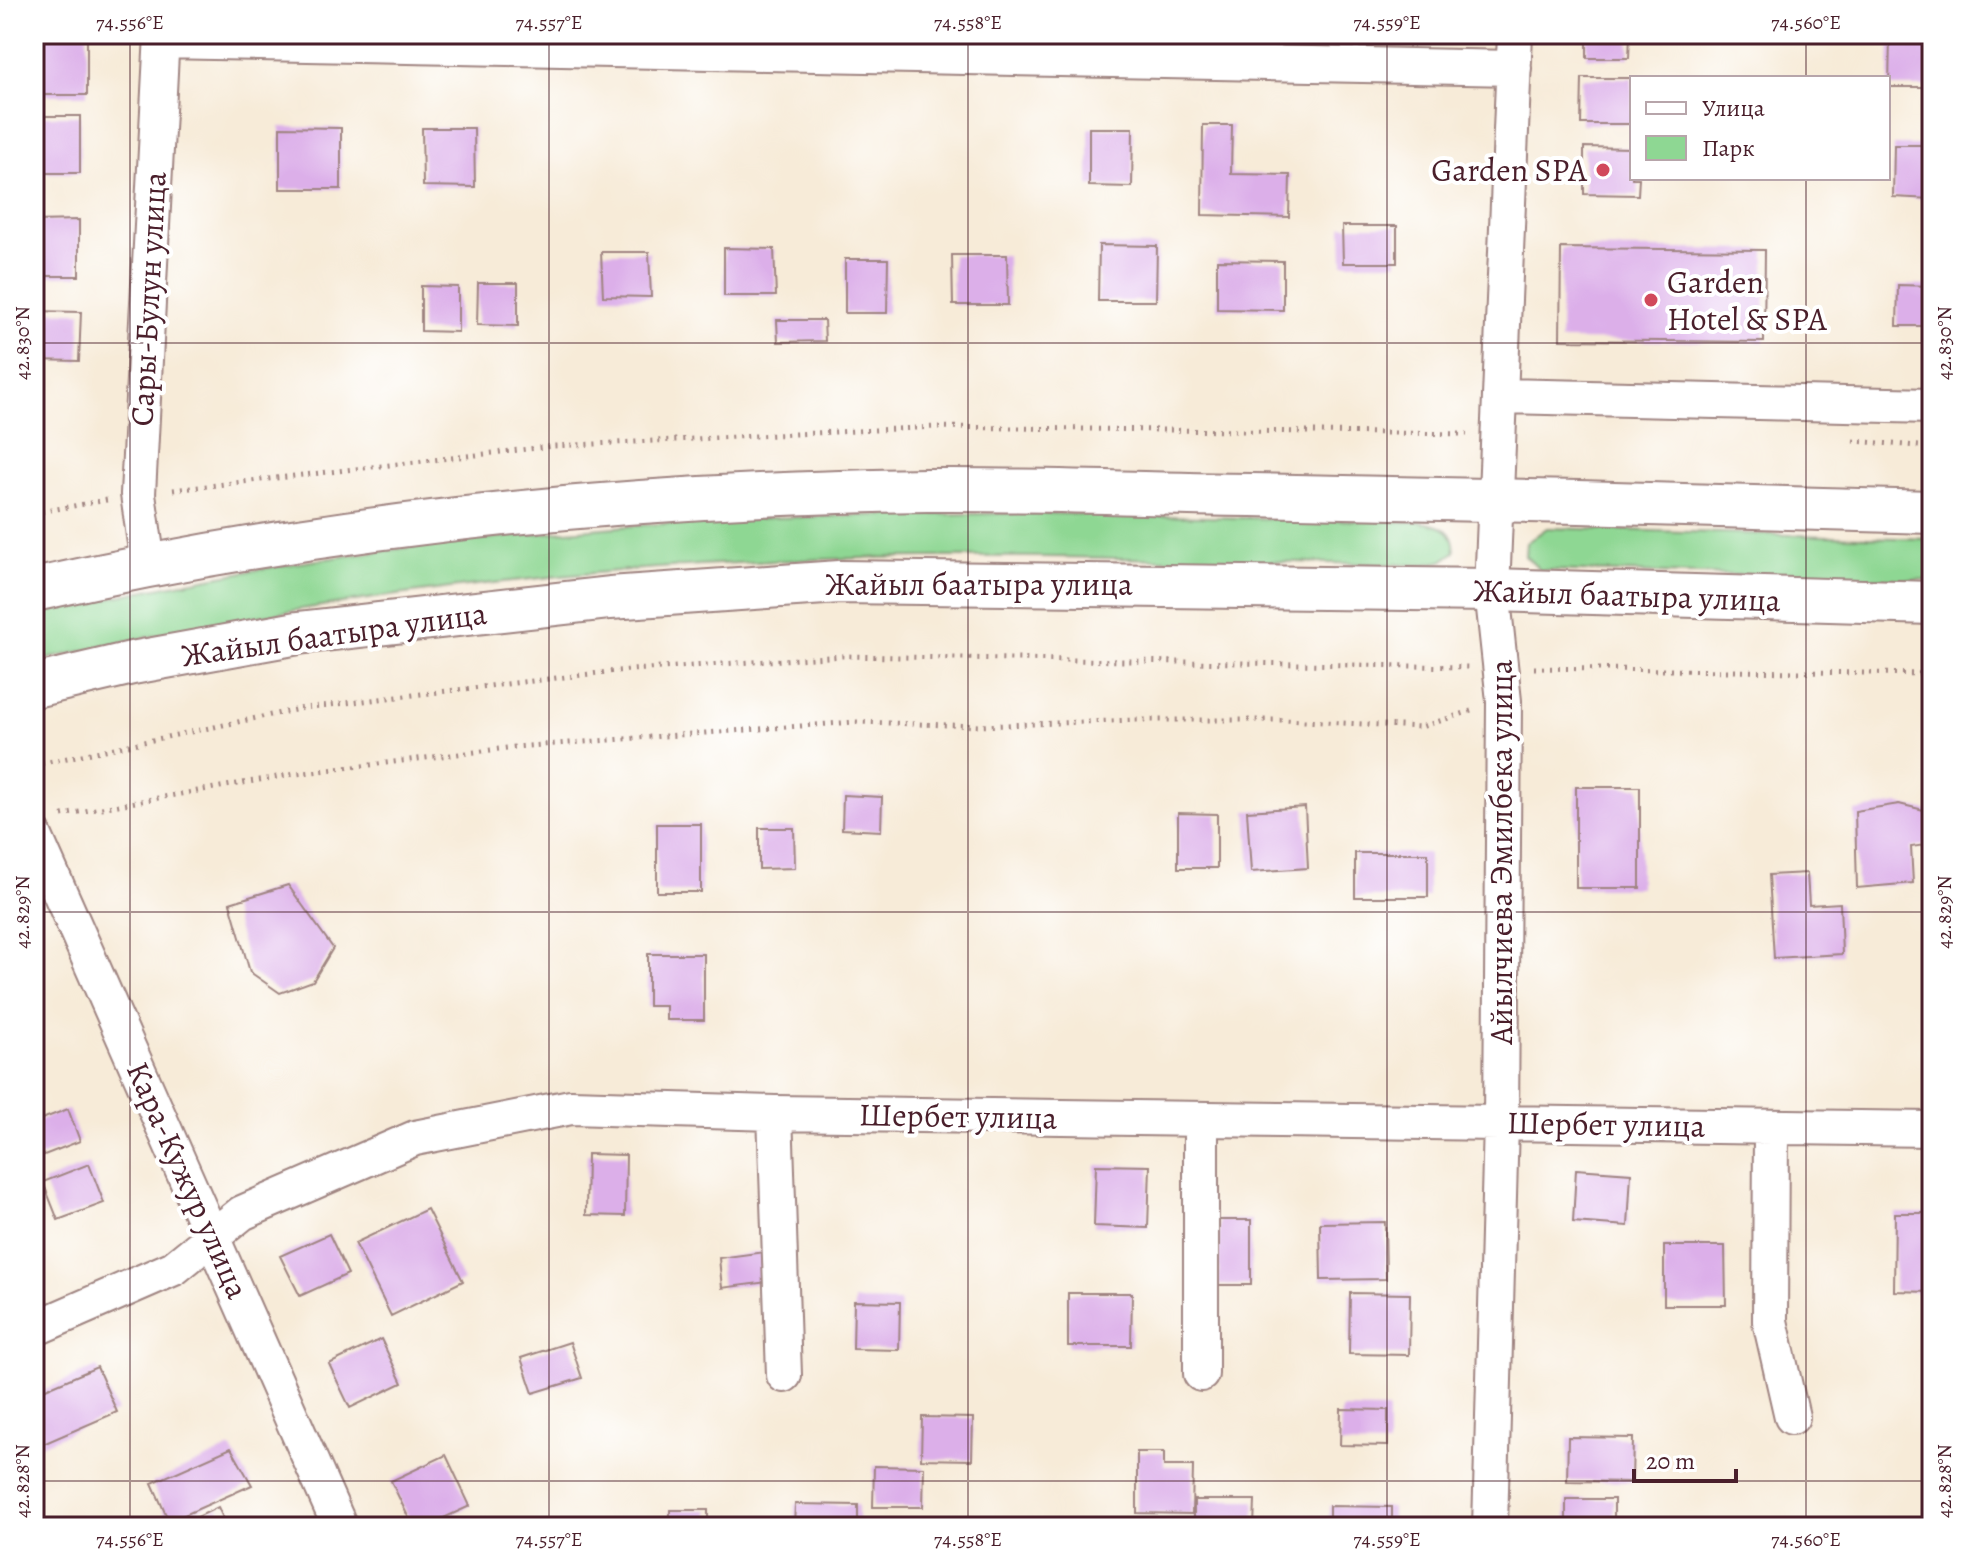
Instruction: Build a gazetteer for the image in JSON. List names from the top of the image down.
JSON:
{
  "streets": {
    "main road": ["Жайыл баатыра улица"],
    "street": [
      "Сары-Булун улица",
      "Айылчиева Эмилбека улица",
      "Шербет улица",
      "Кара-Кужур улица"
    ]
  },
  "crossings": [
    ["Жайыл баатыра улица", "Айылчиева Эмилбека улица"],
    ["Айылчиева Эмилбека улица", "Шербет улица"],
    ["Шербет улица", "Кара-Кужур улица"]
  ],
  "places": ["Garden SPA", "Garden Hotel & SPA"],
  "legend": ["Улица", "Парк"],
  "scale_bar": "20 m",
  "coordinates": [
    "74.556°E",
    "74.557°E",
    "74.558°E",
    "74.559°E",
    "74.560°E",
    "42.830°N",
    "42.829°N",
    "42.828°N"
  ]
}
